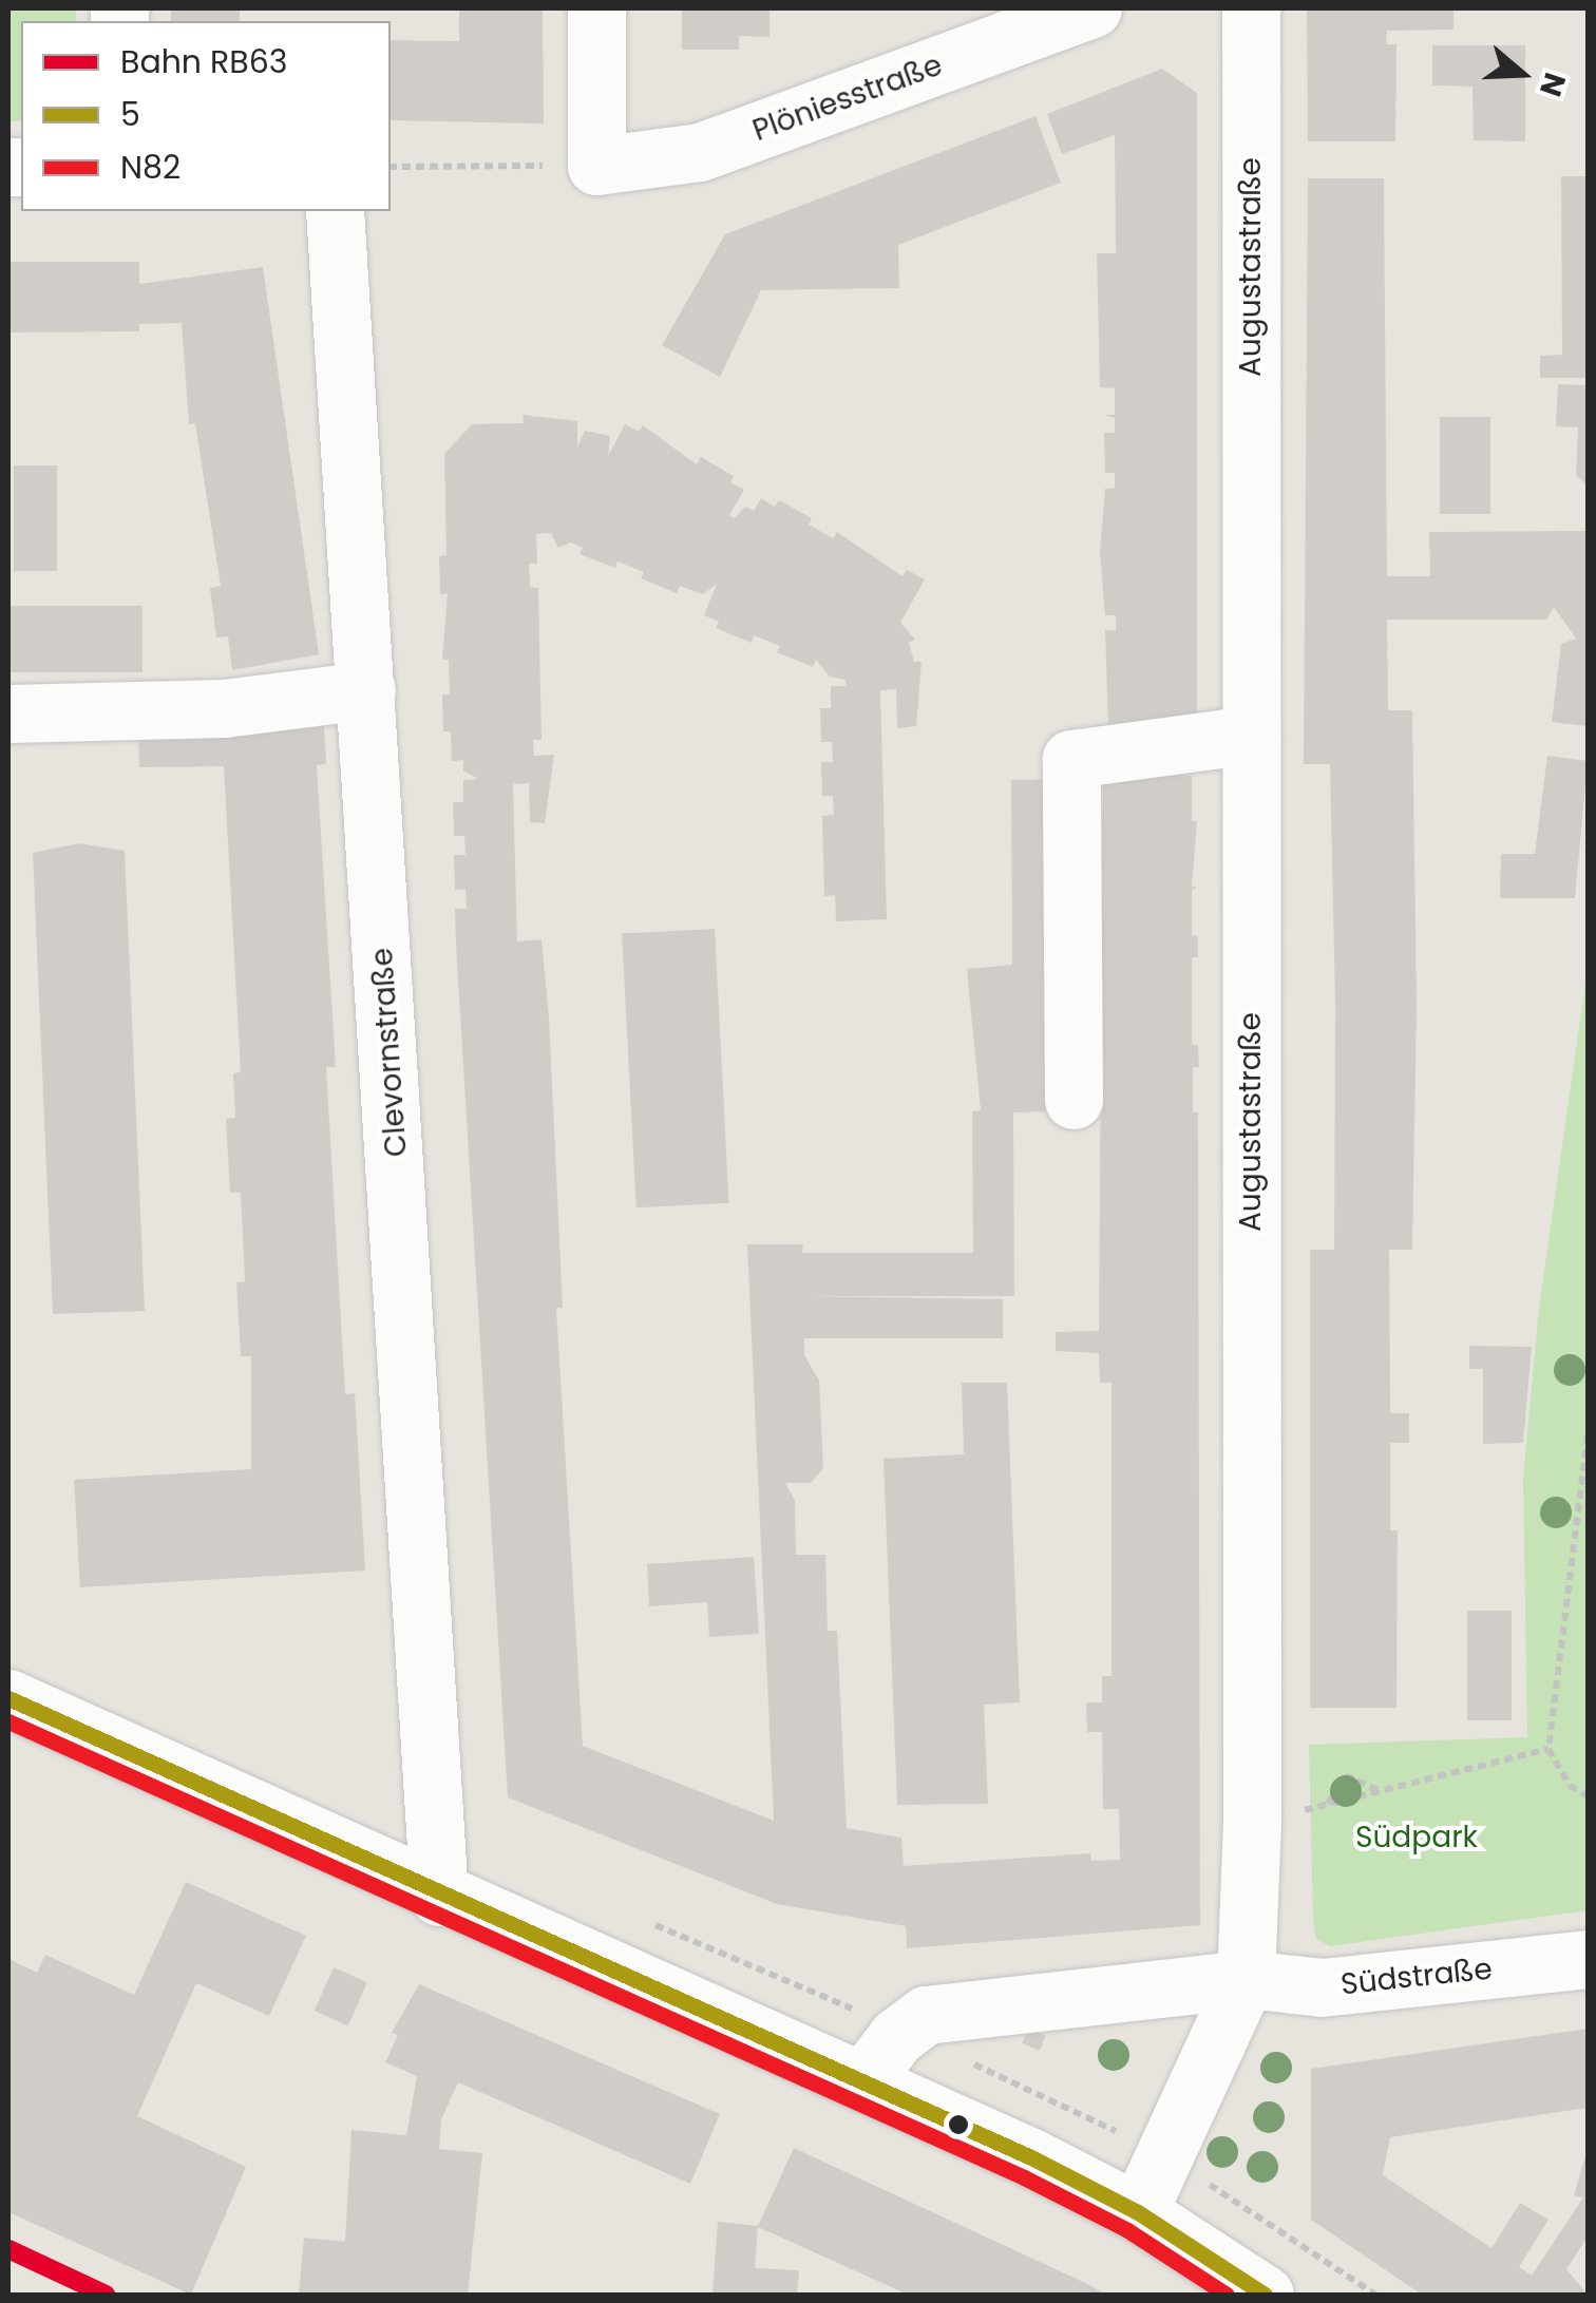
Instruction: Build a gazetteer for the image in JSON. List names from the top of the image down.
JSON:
{
  "streets": {
    "street": [
      "Plöniesstraße",
      "Augustastraße",
      "Clevornstraße",
      "Südstraße"
    ]
  },
  "crossings": [
    ["Augustastraße", "Südstraße"]
  ],
  "parks": ["Südpark"],
  "lines": ["transit line 5", "transit line N82", "rail line RB63"],
  "legend": ["Bahn RB63", "5", "N82"],
  "north": "right"
}
